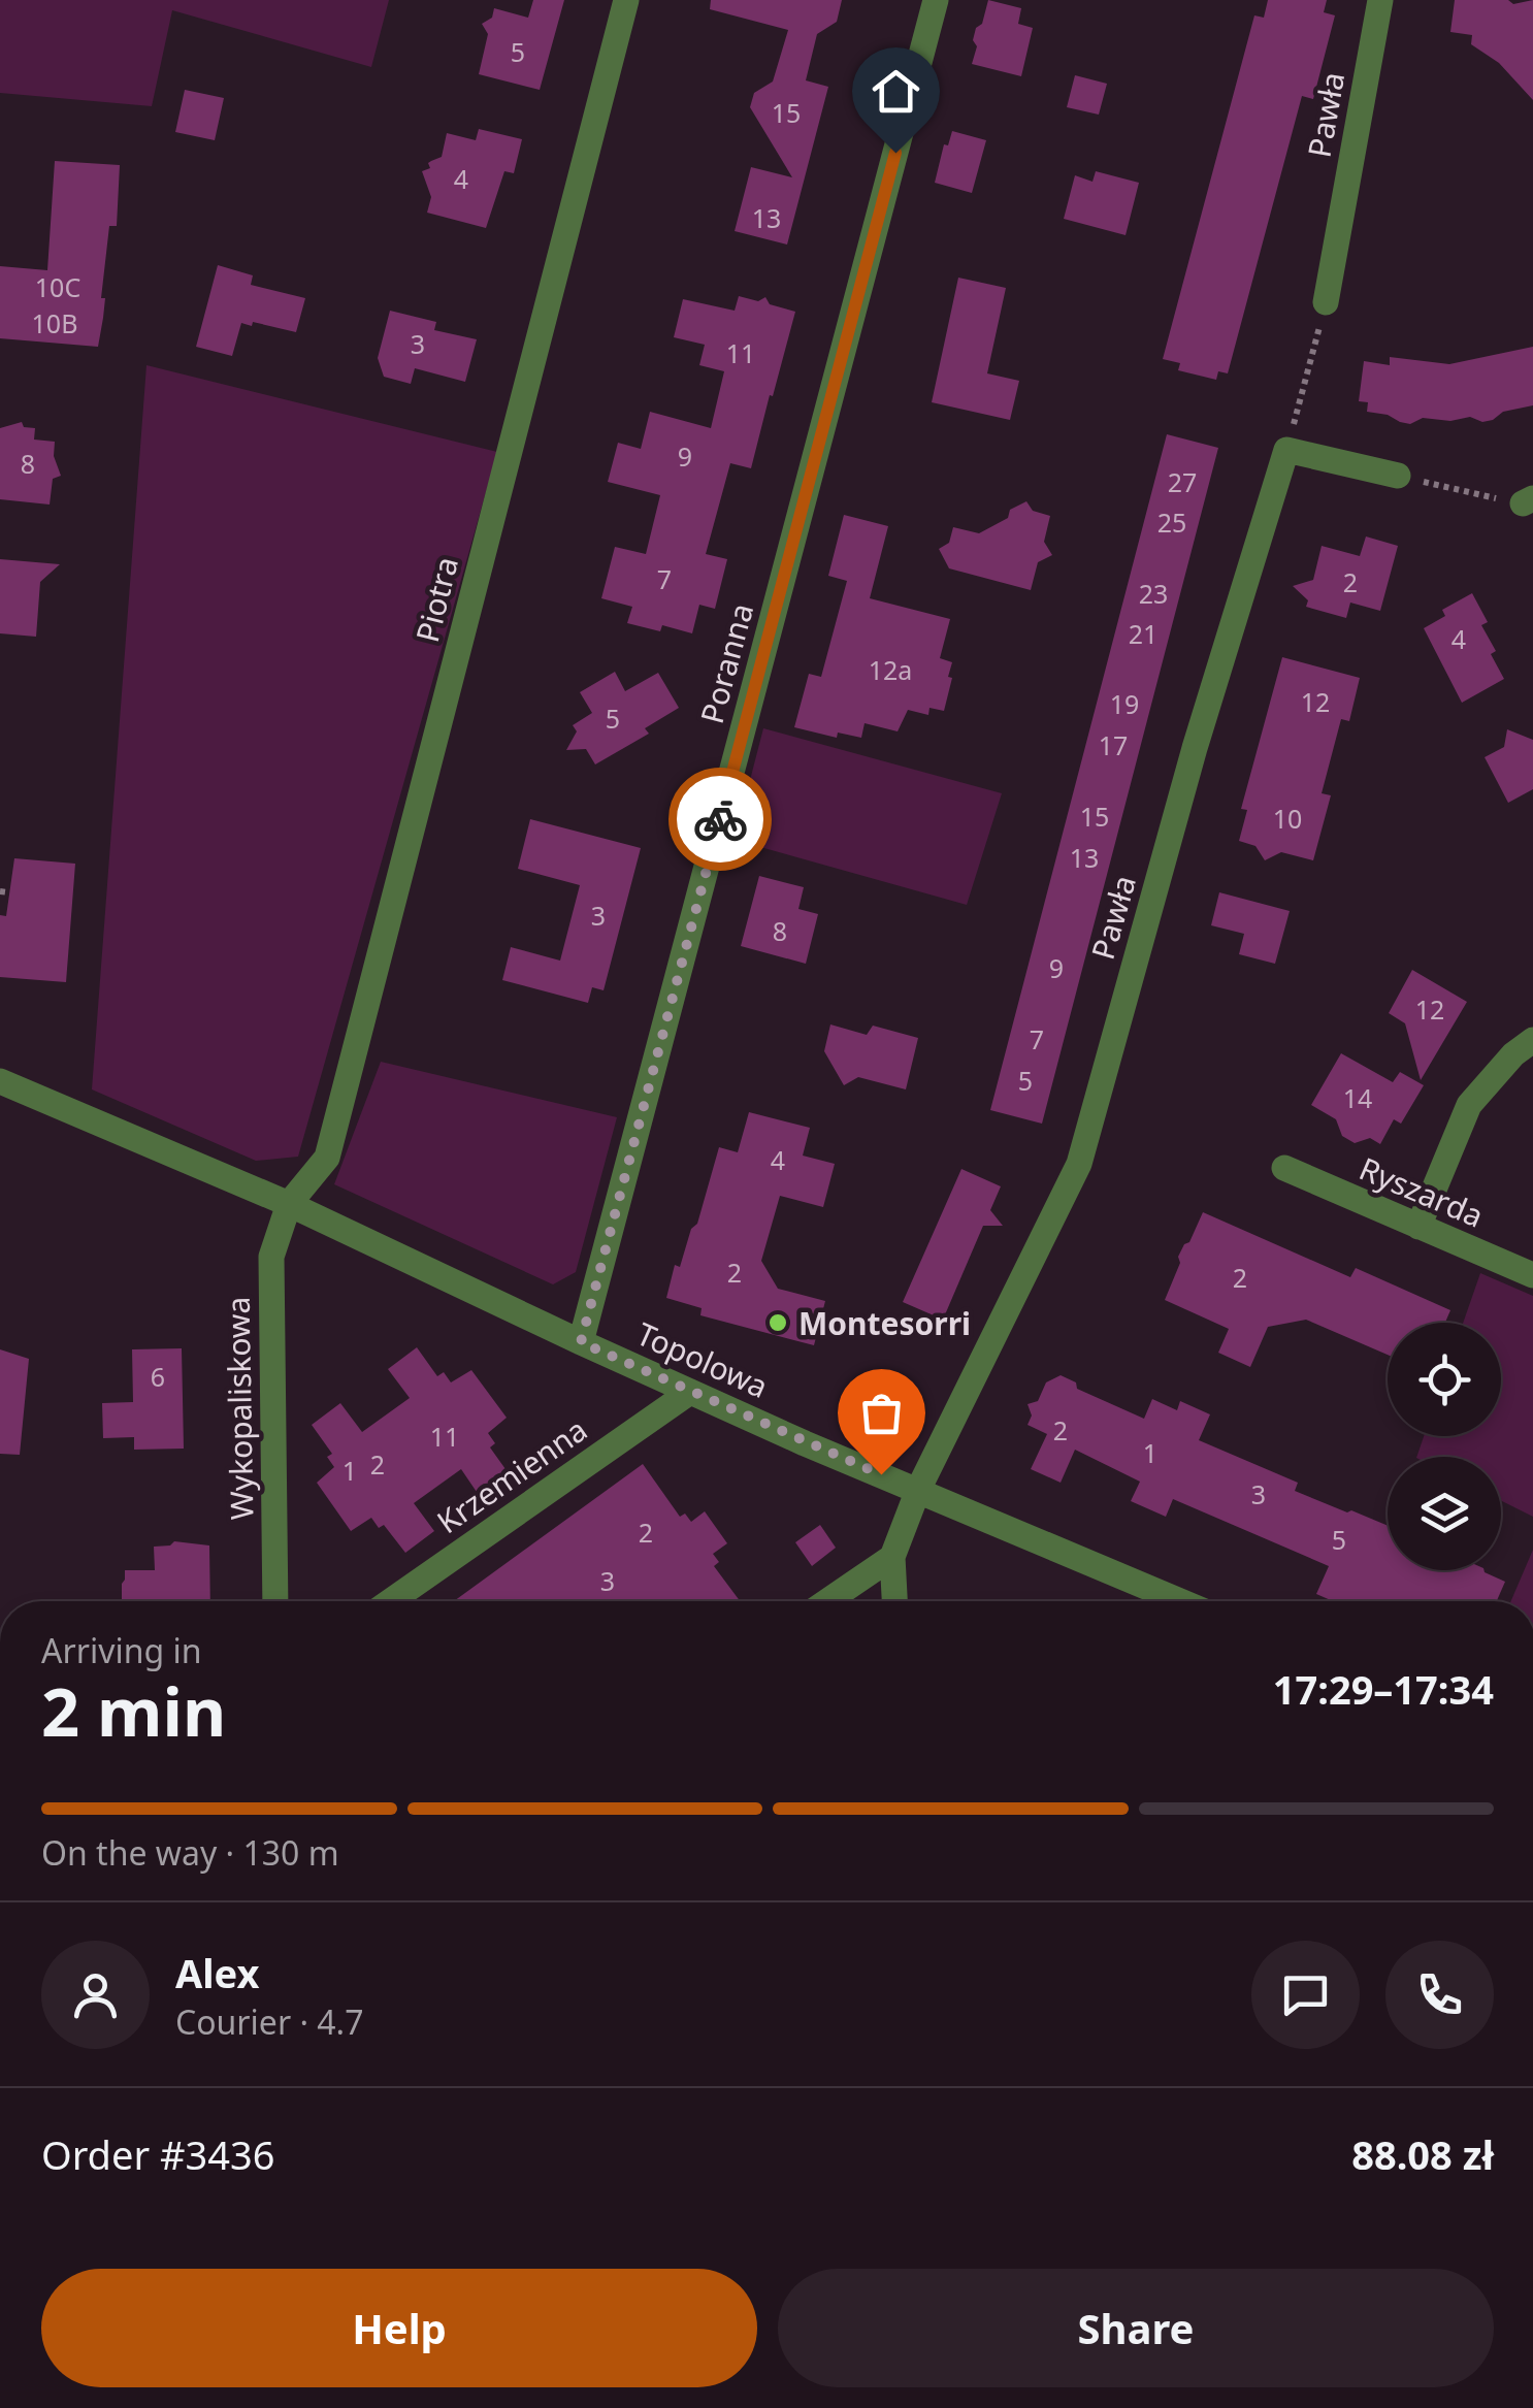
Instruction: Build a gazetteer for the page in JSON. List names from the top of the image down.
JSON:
{
  "streets": {
    "street": [
      "Pawła",
      "Piotra",
      "Poranna",
      "Ryszarda",
      "Topolowa",
      "Wykopaliskowa",
      "Krzemienna"
    ]
  },
  "crossings": [
    ["Pawła", "Topolowa"],
    ["Piotra", "Topolowa"],
    ["Piotra", "Wykopaliskowa"],
    ["Poranna", "Topolowa"],
    ["Topolowa", "Wykopaliskowa"],
    ["Topolowa", "Krzemienna"]
  ],
  "places": ["Montesorri"],
  "house_numbers": [
    "5",
    "15",
    "4",
    "13",
    "10C",
    "10B",
    "3",
    "11",
    "9",
    "8",
    "27",
    "25",
    "7",
    "2",
    "23",
    "21",
    "4",
    "12a",
    "12",
    "19",
    "5",
    "17",
    "15",
    "10",
    "13",
    "3",
    "8",
    "9",
    "12",
    "7",
    "5",
    "14",
    "4",
    "2",
    "2",
    "6",
    "2",
    "11",
    "1",
    "2",
    "1",
    "3",
    "2",
    "5",
    "3"
  ],
  "page": {
    "heading": ["2 min", "Arriving in", "17:29–17:34"],
    "panel": [
      "Alex",
      "Courier · 4.7",
      "Order #3436",
      "88.08 zł"
    ],
    "bar": "On the way · 130 m",
    "buttons": ["Help", "Share"]
  }
}
